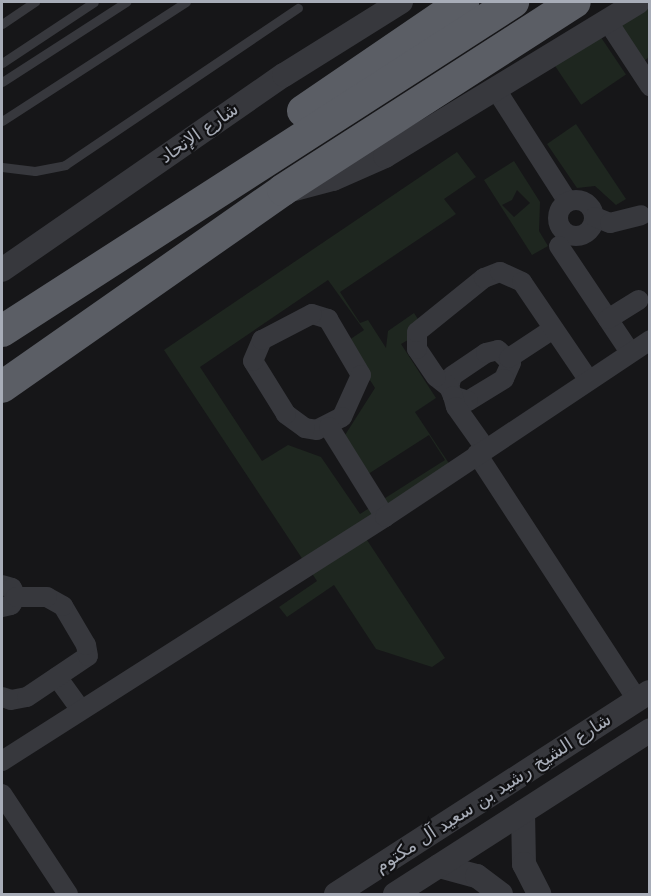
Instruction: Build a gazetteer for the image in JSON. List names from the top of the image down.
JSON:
{
  "streets": {
    "street": ["شارع الإتحاد", "شارع الشيخ رشيد بن سعيد آل مكتوم"]
  }
}
